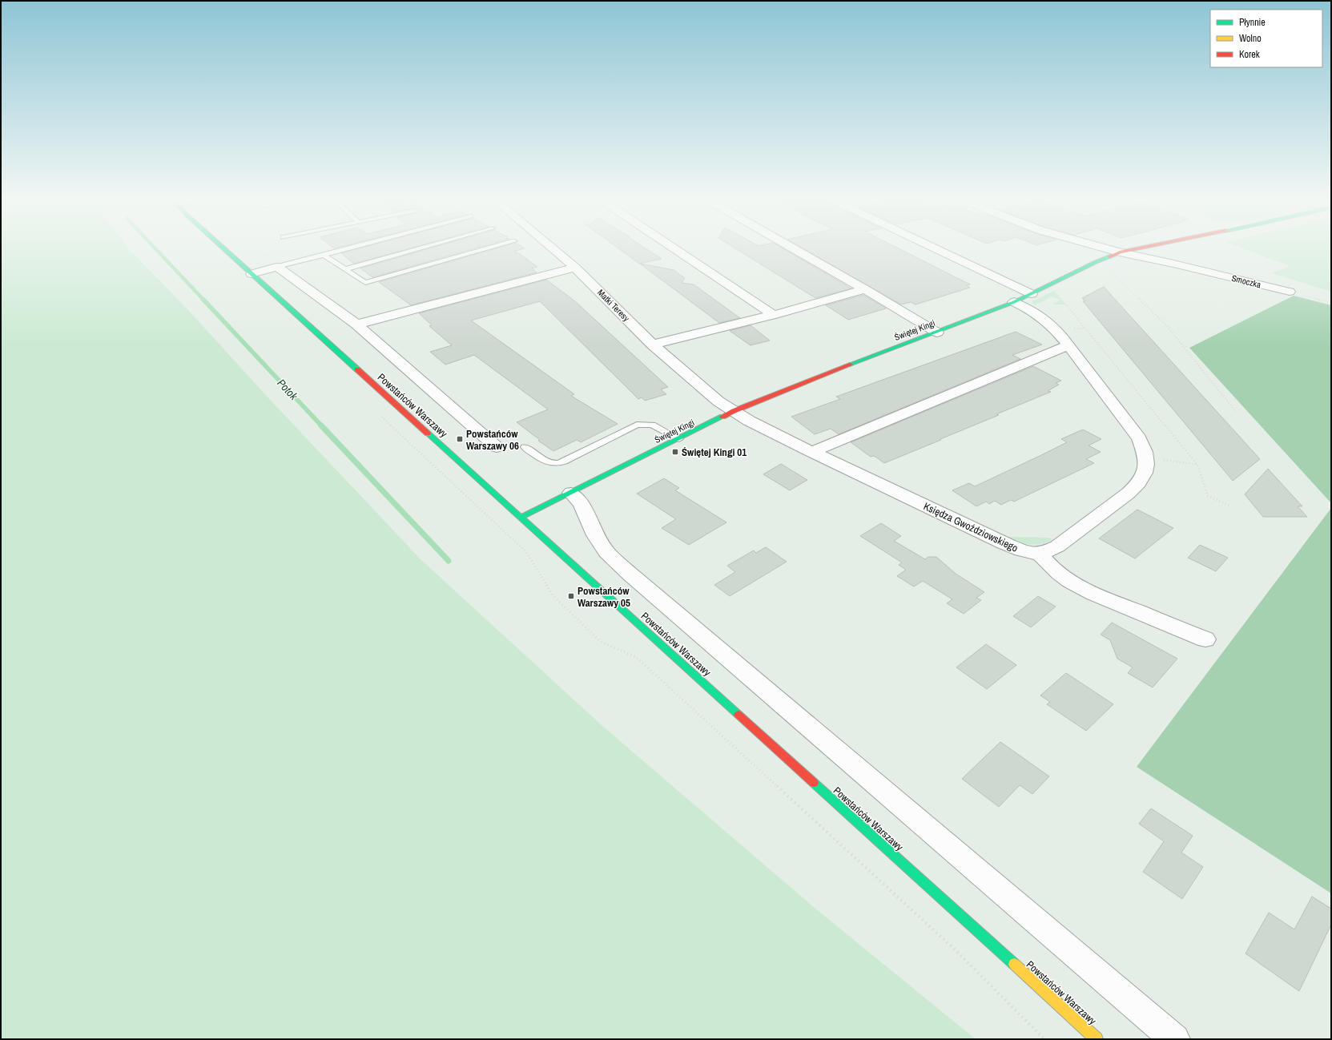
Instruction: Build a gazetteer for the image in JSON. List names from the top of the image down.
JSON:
{
  "streets": {
    "street": [
      "Smoczka",
      "Matki Teresy",
      "Świętej Kingi",
      "Powstańców Warszawy",
      "Księdza Gwoździowskiego"
    ]
  },
  "crossings": [
    ["Smoczka", "Świętej Kingi"],
    ["Matki Teresy", "Świętej Kingi"],
    ["Matki Teresy", "Księdza Gwoździowskiego"],
    ["Świętej Kingi", "Powstańców Warszawy"],
    ["Świętej Kingi", "Księdza Gwoździowskiego"]
  ],
  "water": ["Potok"],
  "places": {
    "transit": ["Powstańców Warszawy 06", "Świętej Kingi 01", "Powstańców Warszawy 05"]
  },
  "legend": ["Płynnie", "Wolno", "Korek"]
}
